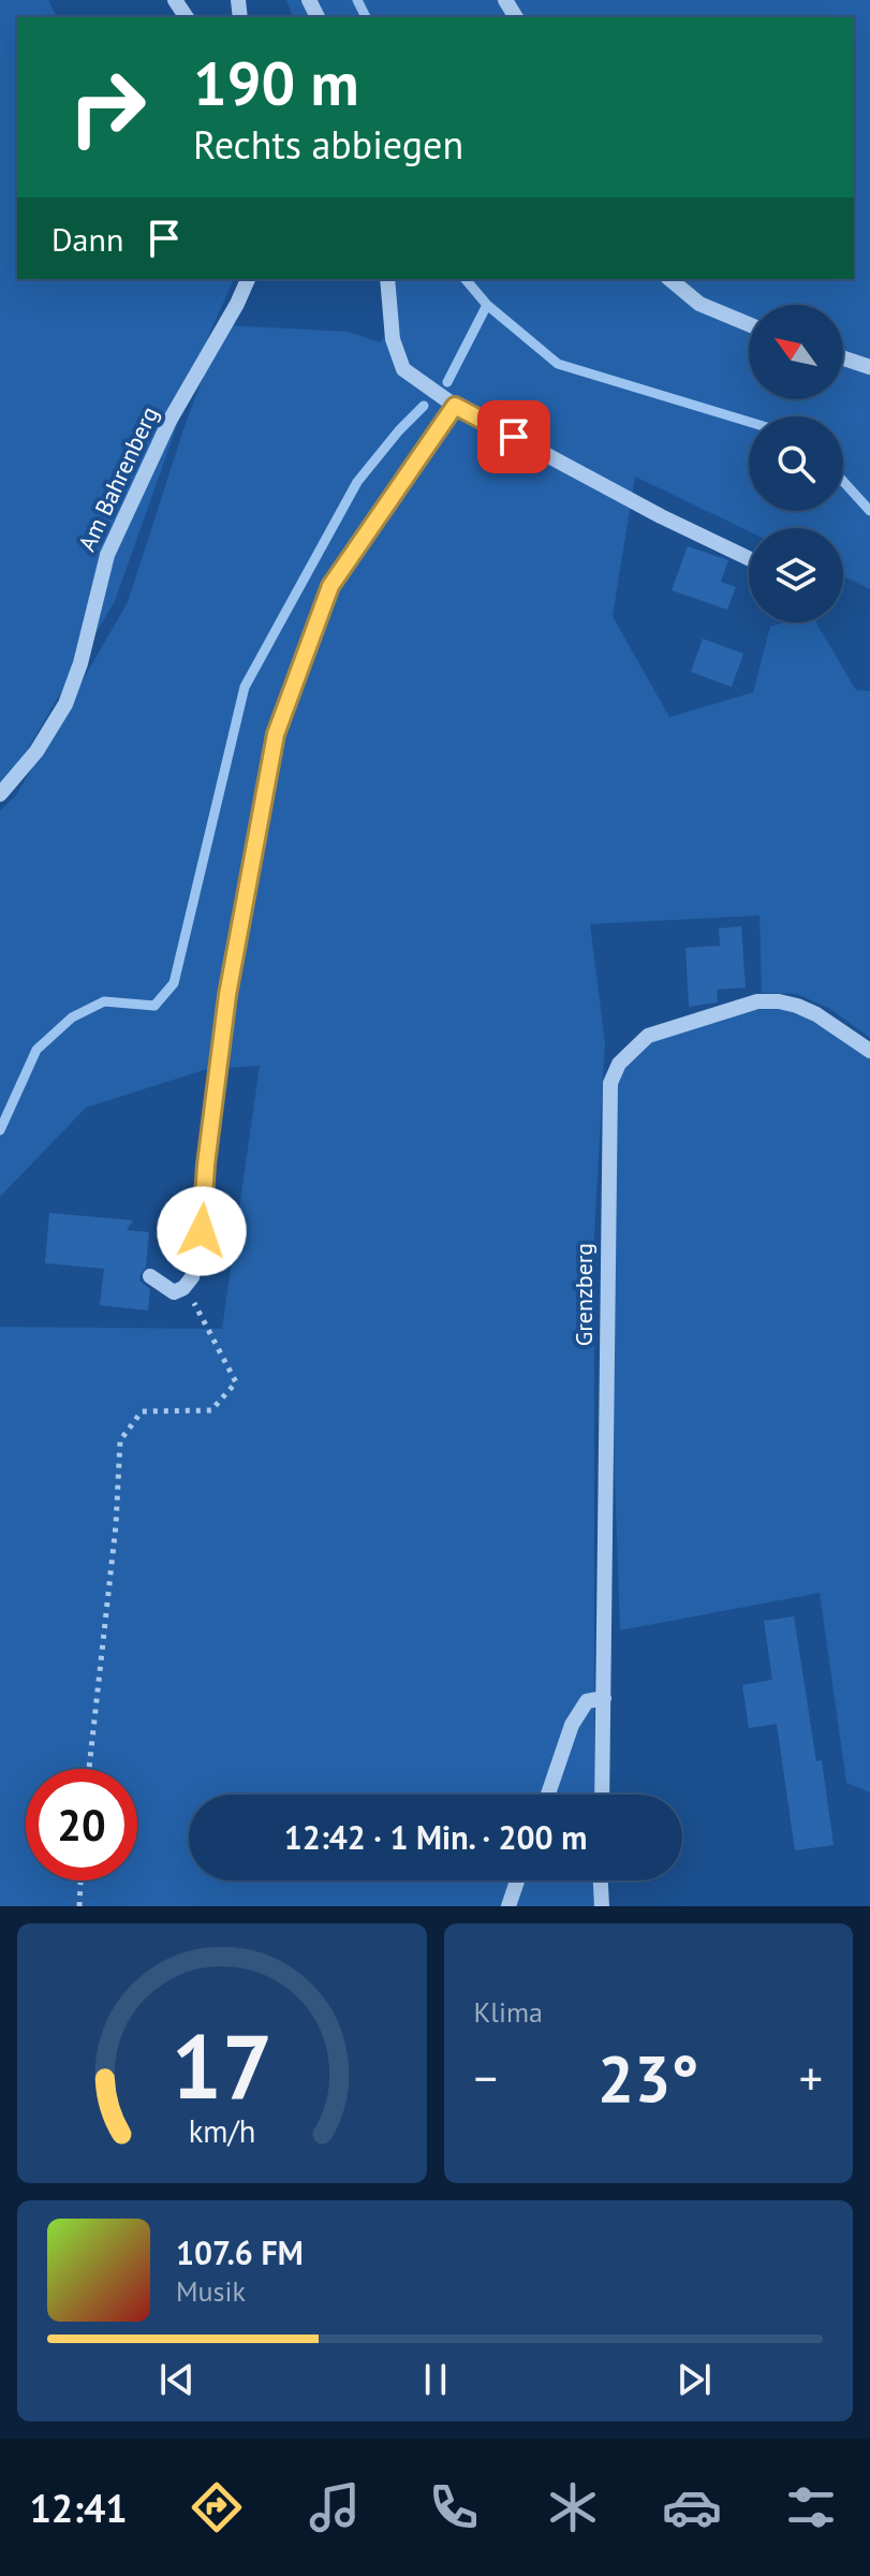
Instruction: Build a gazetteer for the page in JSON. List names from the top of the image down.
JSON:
{
  "streets": {
    "street": ["Am Bahrenberg", "Grenzberg"]
  },
  "north": "top left",
  "page": {
    "turn": ["190 m", "Rechts abbiegen"],
    "then": "Dann",
    "limit": "20",
    "trip": "12:42 · 1 Min. · 200 m",
    "tile": "Klima",
    "heat": ["−", "23°", "+"],
    "song": ["107.6 FM", "Musik"],
    "tabs": "12:41",
    "gauge": ["17", "km/h"]
  }
}
